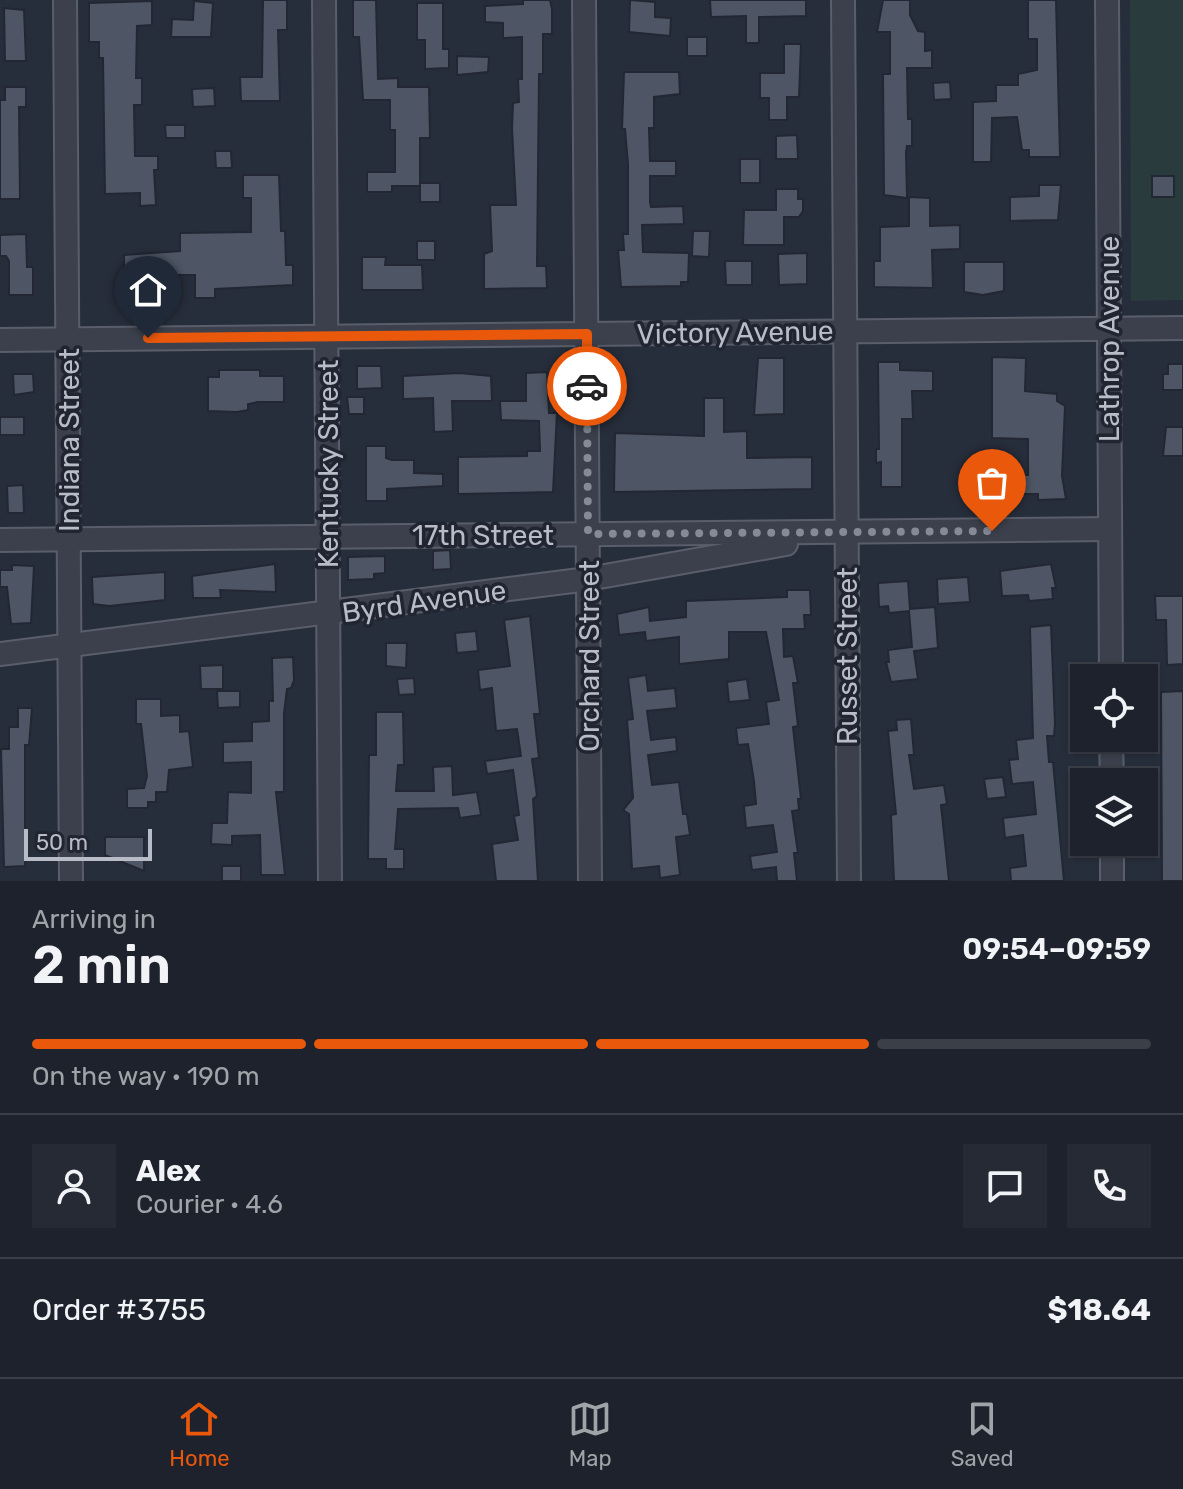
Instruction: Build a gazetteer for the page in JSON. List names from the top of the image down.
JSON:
{
  "streets": {
    "street": [
      "Victory Avenue",
      "Lathrop Avenue",
      "Indiana Street",
      "Kentucky Street",
      "17th Street",
      "Byrd Avenue",
      "Orchard Street",
      "Russet Street"
    ]
  },
  "crossings": [
    ["Victory Avenue", "Lathrop Avenue"],
    ["Victory Avenue", "Indiana Street"],
    ["Victory Avenue", "Kentucky Street"],
    ["Victory Avenue", "Orchard Street"],
    ["Victory Avenue", "Russet Street"],
    ["Lathrop Avenue", "17th Street"],
    ["Indiana Street", "17th Street"],
    ["Indiana Street", "Byrd Avenue"],
    ["Kentucky Street", "17th Street"],
    ["Kentucky Street", "Byrd Avenue"],
    ["17th Street", "Byrd Avenue"],
    ["17th Street", "Orchard Street"],
    ["17th Street", "Russet Street"],
    ["Byrd Avenue", "Orchard Street"],
    ["Byrd Avenue", "Russet Street"]
  ],
  "scale_bar": "50 m",
  "page": {
    "scale": "50 m",
    "heading": ["2 min", "Arriving in", "09:54–09:59"],
    "panel": [
      "Alex",
      "Courier · 4.6",
      "Order #3755",
      "$18.64"
    ],
    "bar": "On the way · 190 m",
    "tabs": ["Home", "Map", "Saved"]
  }
}
